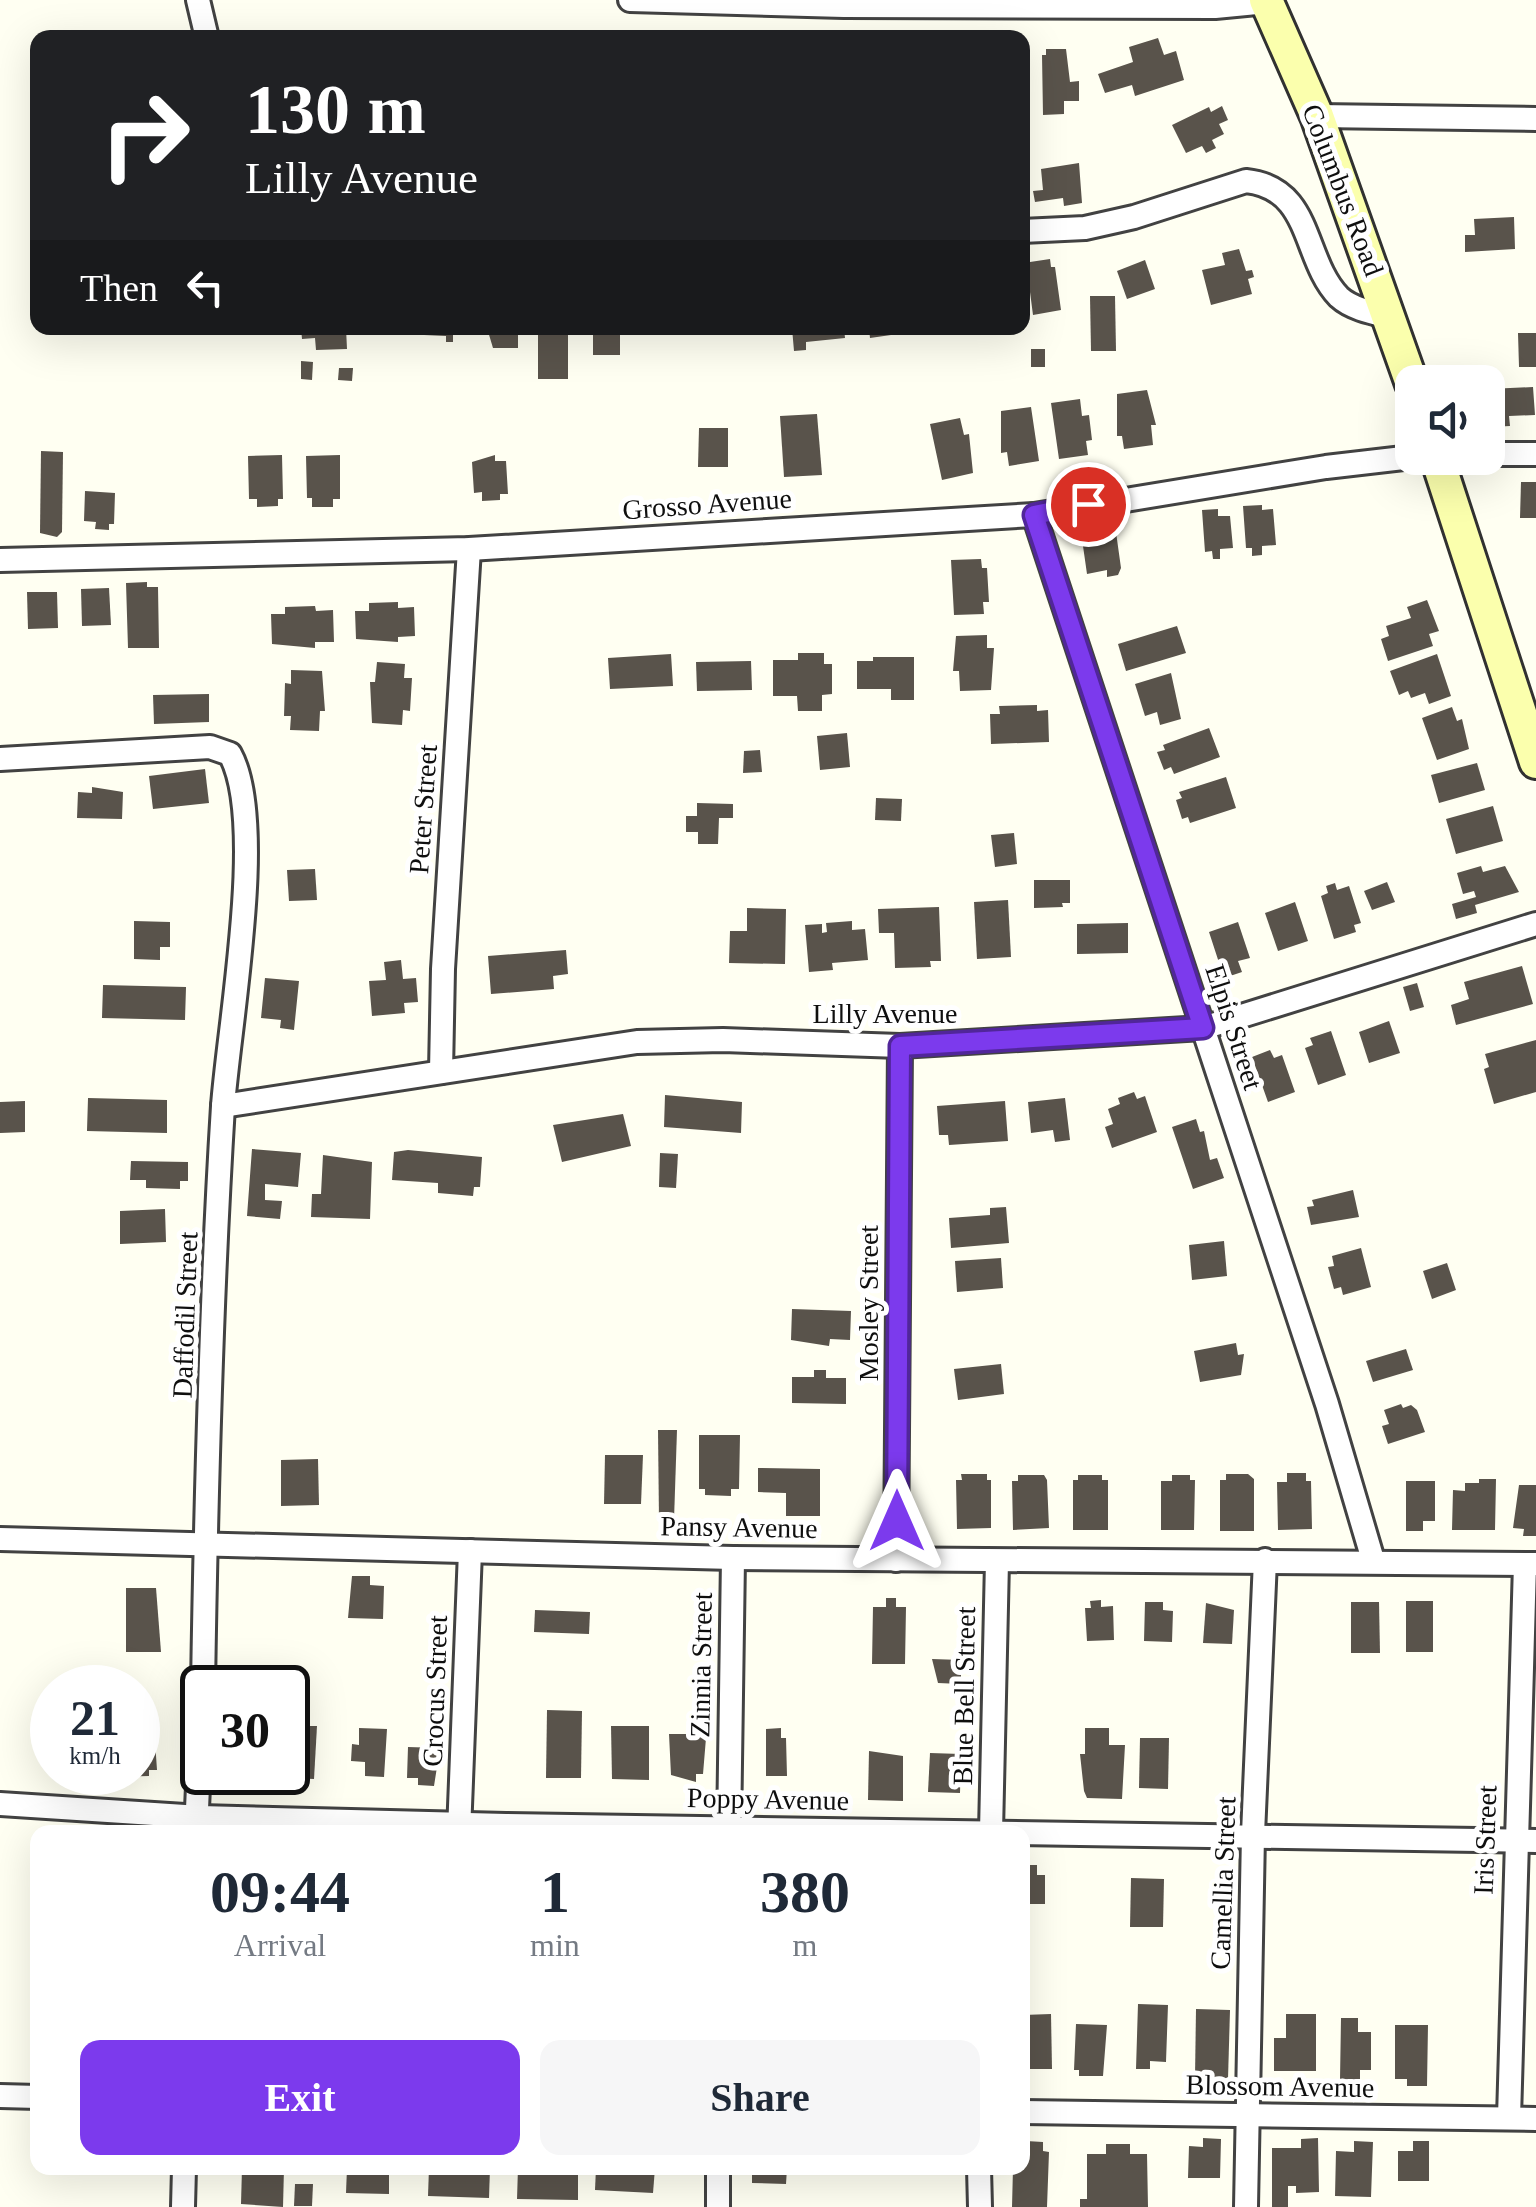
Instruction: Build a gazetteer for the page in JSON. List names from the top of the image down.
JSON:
{
  "streets": {
    "street": [
      "Columbus Road",
      "Grosso Avenue",
      "Peter Street",
      "Lilly Avenue",
      "Elpis Street",
      "Mosley Street",
      "Daffodil Street",
      "Pansy Avenue",
      "Zinnia Street",
      "Crocus Street",
      "Blue Bell Street",
      "Poppy Avenue",
      "Iris Street",
      "Camellia Street",
      "Blossom Avenue"
    ]
  },
  "crossings": [
    ["Grosso Avenue", "Peter Street"],
    ["Grosso Avenue", "Elpis Street"],
    ["Peter Street", "Lilly Avenue"],
    ["Lilly Avenue", "Elpis Street"],
    ["Lilly Avenue", "Mosley Street"],
    ["Lilly Avenue", "Daffodil Street"],
    ["Elpis Street", "Pansy Avenue"],
    ["Mosley Street", "Pansy Avenue"],
    ["Daffodil Street", "Pansy Avenue"],
    ["Daffodil Street", "Poppy Avenue"],
    ["Pansy Avenue", "Zinnia Street"],
    ["Pansy Avenue", "Crocus Street"],
    ["Pansy Avenue", "Blue Bell Street"],
    ["Pansy Avenue", "Iris Street"],
    ["Pansy Avenue", "Camellia Street"],
    ["Poppy Avenue", "Iris Street"],
    ["Poppy Avenue", "Camellia Street"],
    ["Iris Street", "Blossom Avenue"],
    ["Camellia Street", "Blossom Avenue"]
  ],
  "page": {
    "turn": ["130 m", "Lilly Avenue"],
    "then": "Then",
    "speed": "21 km/h",
    "limit": "30",
    "eta": [
      "09:44",
      "Arrival",
      "1",
      "min",
      "380",
      "m"
    ],
    "buttons": ["Exit", "Share"]
  }
}
